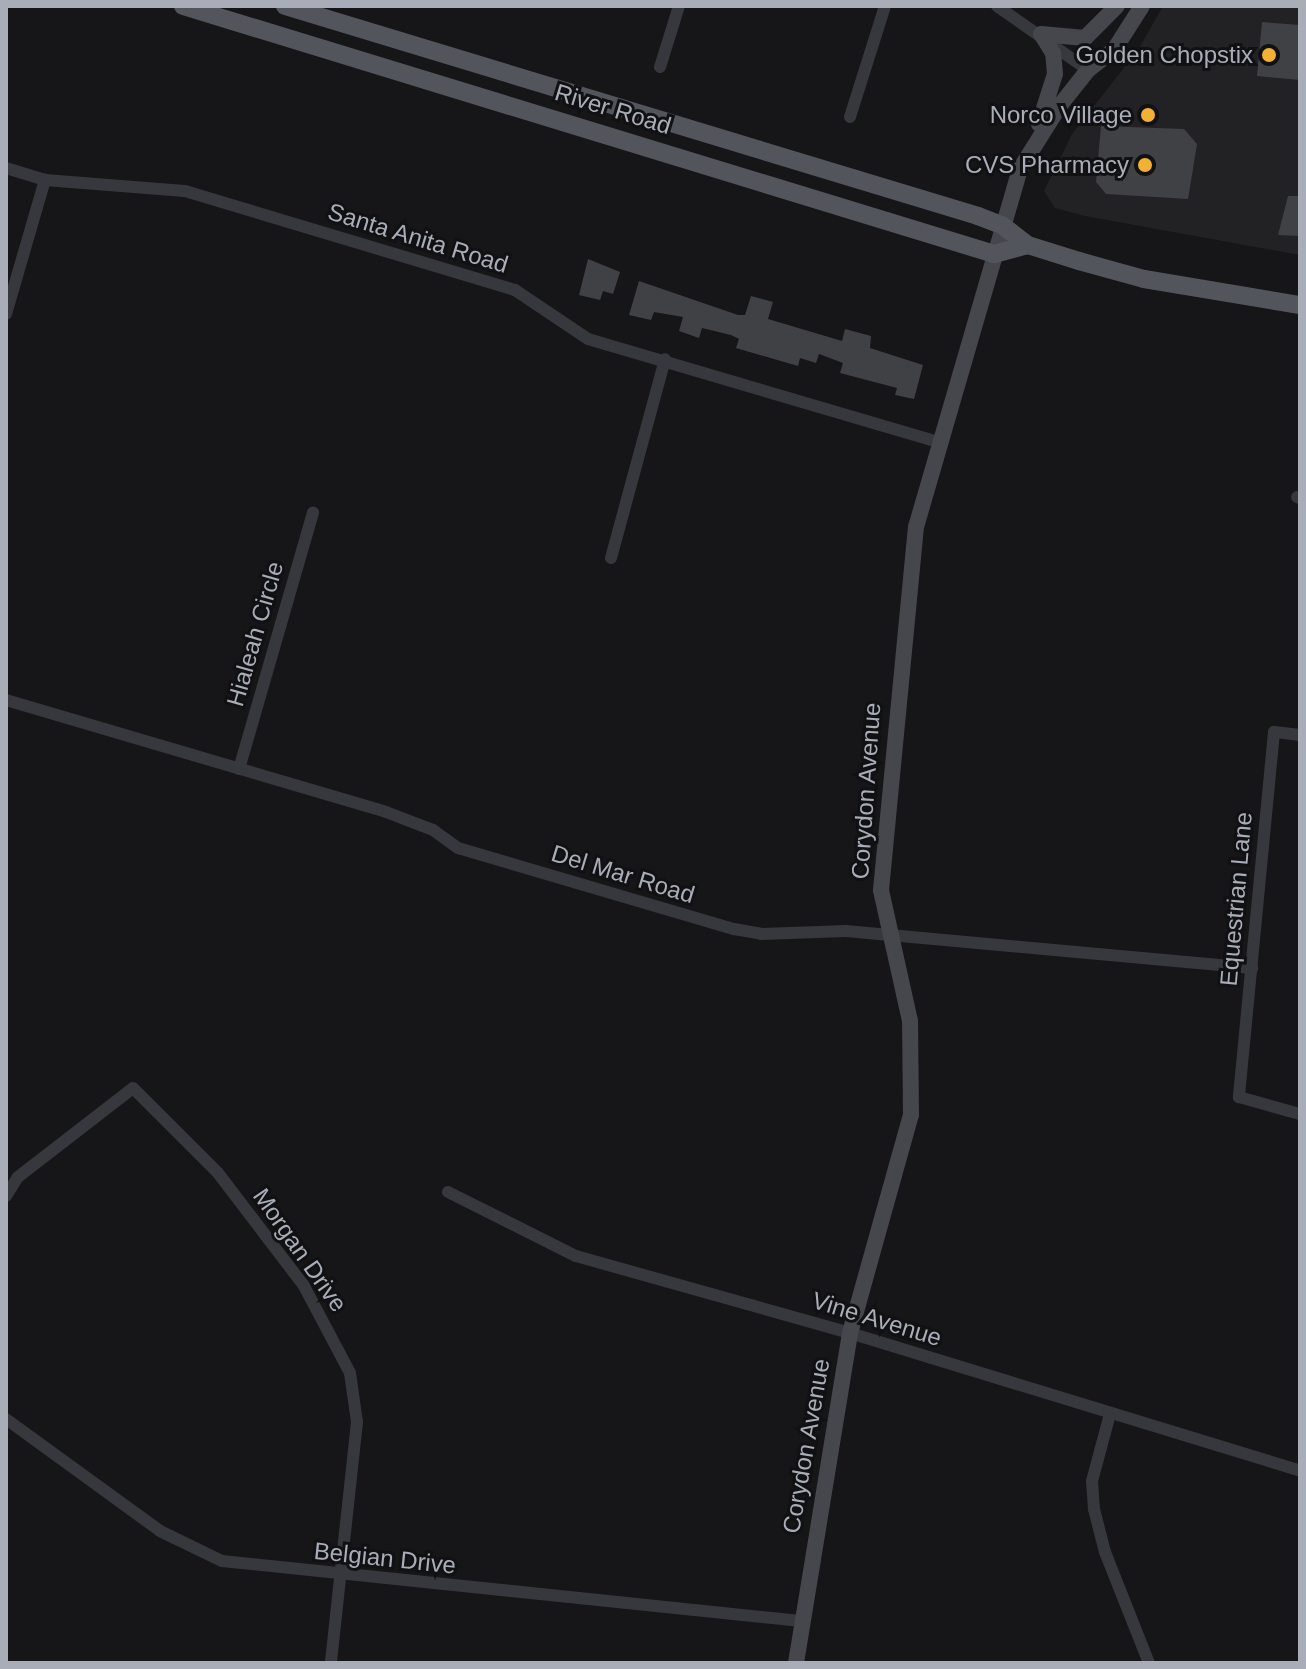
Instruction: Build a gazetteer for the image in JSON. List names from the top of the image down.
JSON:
{
  "streets": {
    "main road": ["River Road", "Corydon Avenue"],
    "street": [
      "Santa Anita Road",
      "Hialeah Circle",
      "Del Mar Road",
      "Equestrian Lane",
      "Morgan Drive",
      "Vine Avenue",
      "Belgian Drive"
    ]
  },
  "crossings": [
    ["River Road", "Corydon Avenue"],
    ["Santa Anita Road", "Corydon Avenue"],
    ["Hialeah Circle", "Del Mar Road"],
    ["Corydon Avenue", "Del Mar Road"],
    ["Corydon Avenue", "Vine Avenue"],
    ["Corydon Avenue", "Belgian Drive"],
    ["Del Mar Road", "Equestrian Lane"],
    ["Morgan Drive", "Belgian Drive"]
  ],
  "places": ["Golden Chopstix", "Norco Village", "CVS Pharmacy"]
}
